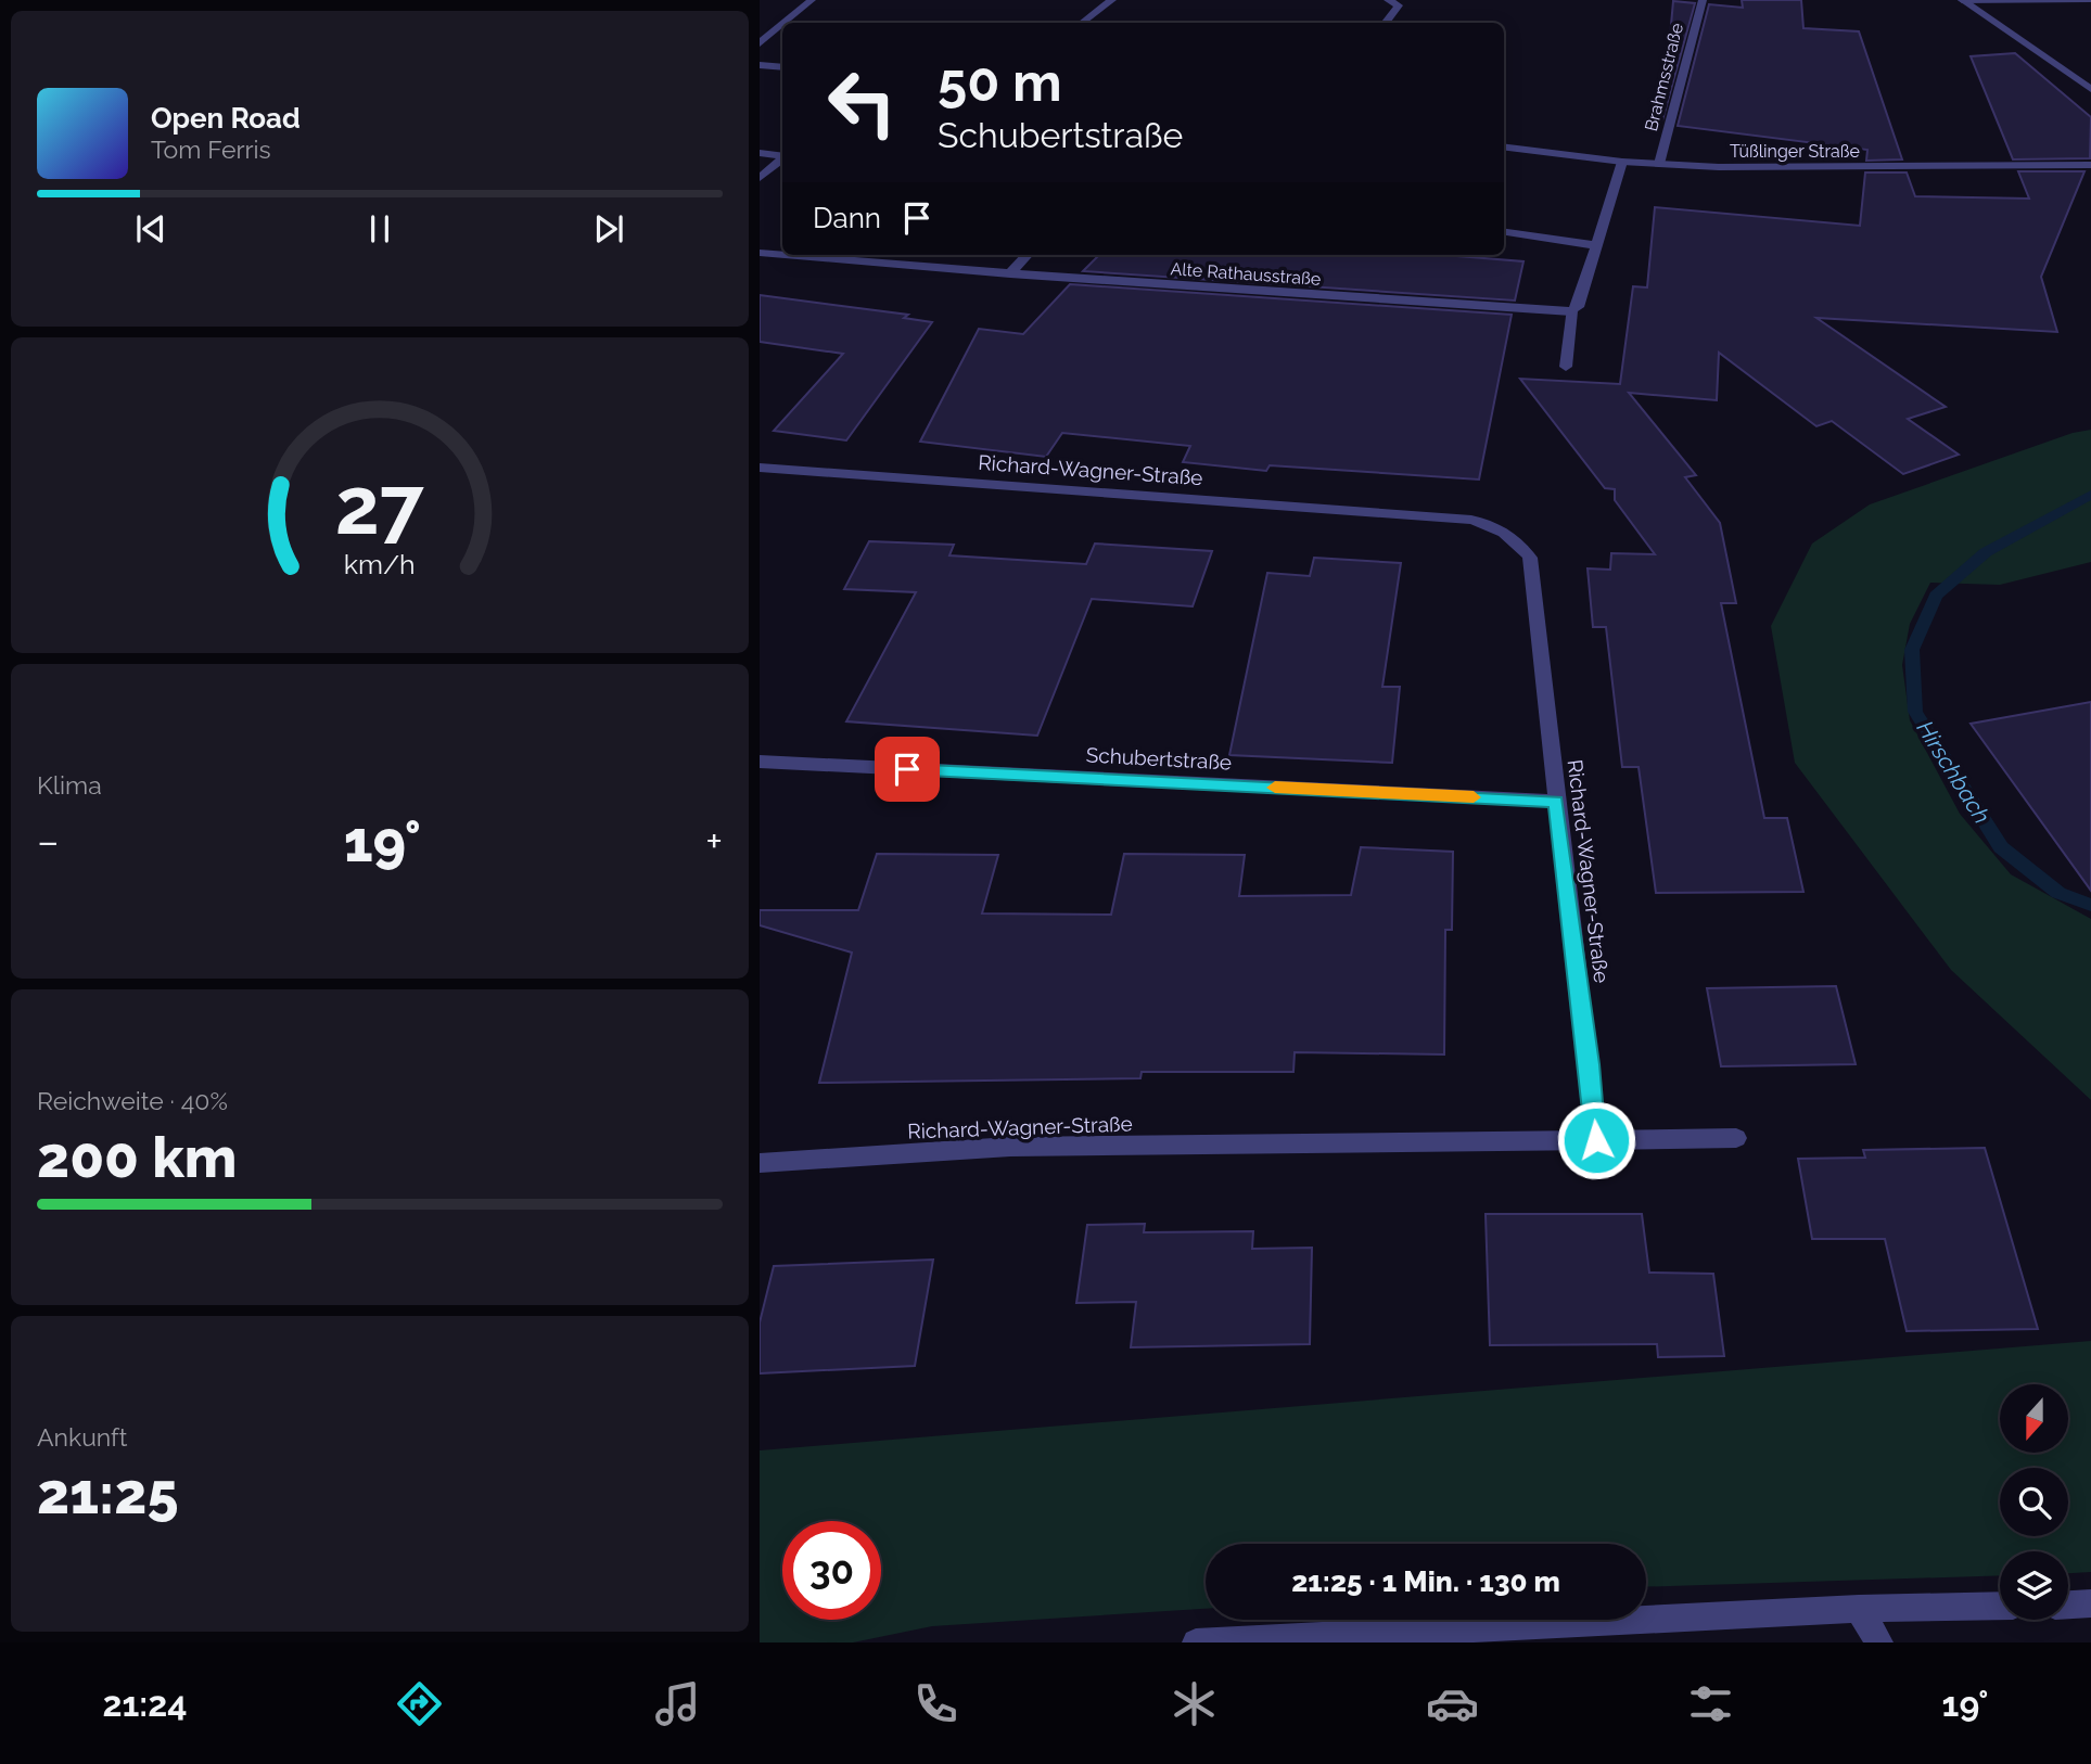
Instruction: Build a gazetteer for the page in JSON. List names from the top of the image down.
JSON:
{
  "streets": {
    "street": [
      "Brahmsstraße",
      "Tüßlinger Straße",
      "Alte Rathausstraße",
      "Richard-Wagner-Straße",
      "Schubertstraße"
    ]
  },
  "crossings": [
    ["Brahmsstraße", "Tüßlinger Straße"],
    ["Richard-Wagner-Straße", "Schubertstraße"]
  ],
  "water": ["Hirschbach"],
  "north": "bottom",
  "page": {
    "turn": ["50 m", "Schubertstraße"],
    "song": ["Open Road", "Tom Ferris"],
    "then": "Dann",
    "tile": [
      "Klima",
      ["Reichweite · 40%", "200 km"],
      ["Ankunft", "21:25"]
    ],
    "heat": ["−", "19°", "+"],
    "limit": "30",
    "trip": "21:25 · 1 Min. · 130 m",
    "tabs": ["21:24", "19°"],
    "gauge": ["27", "km/h"]
  }
}
